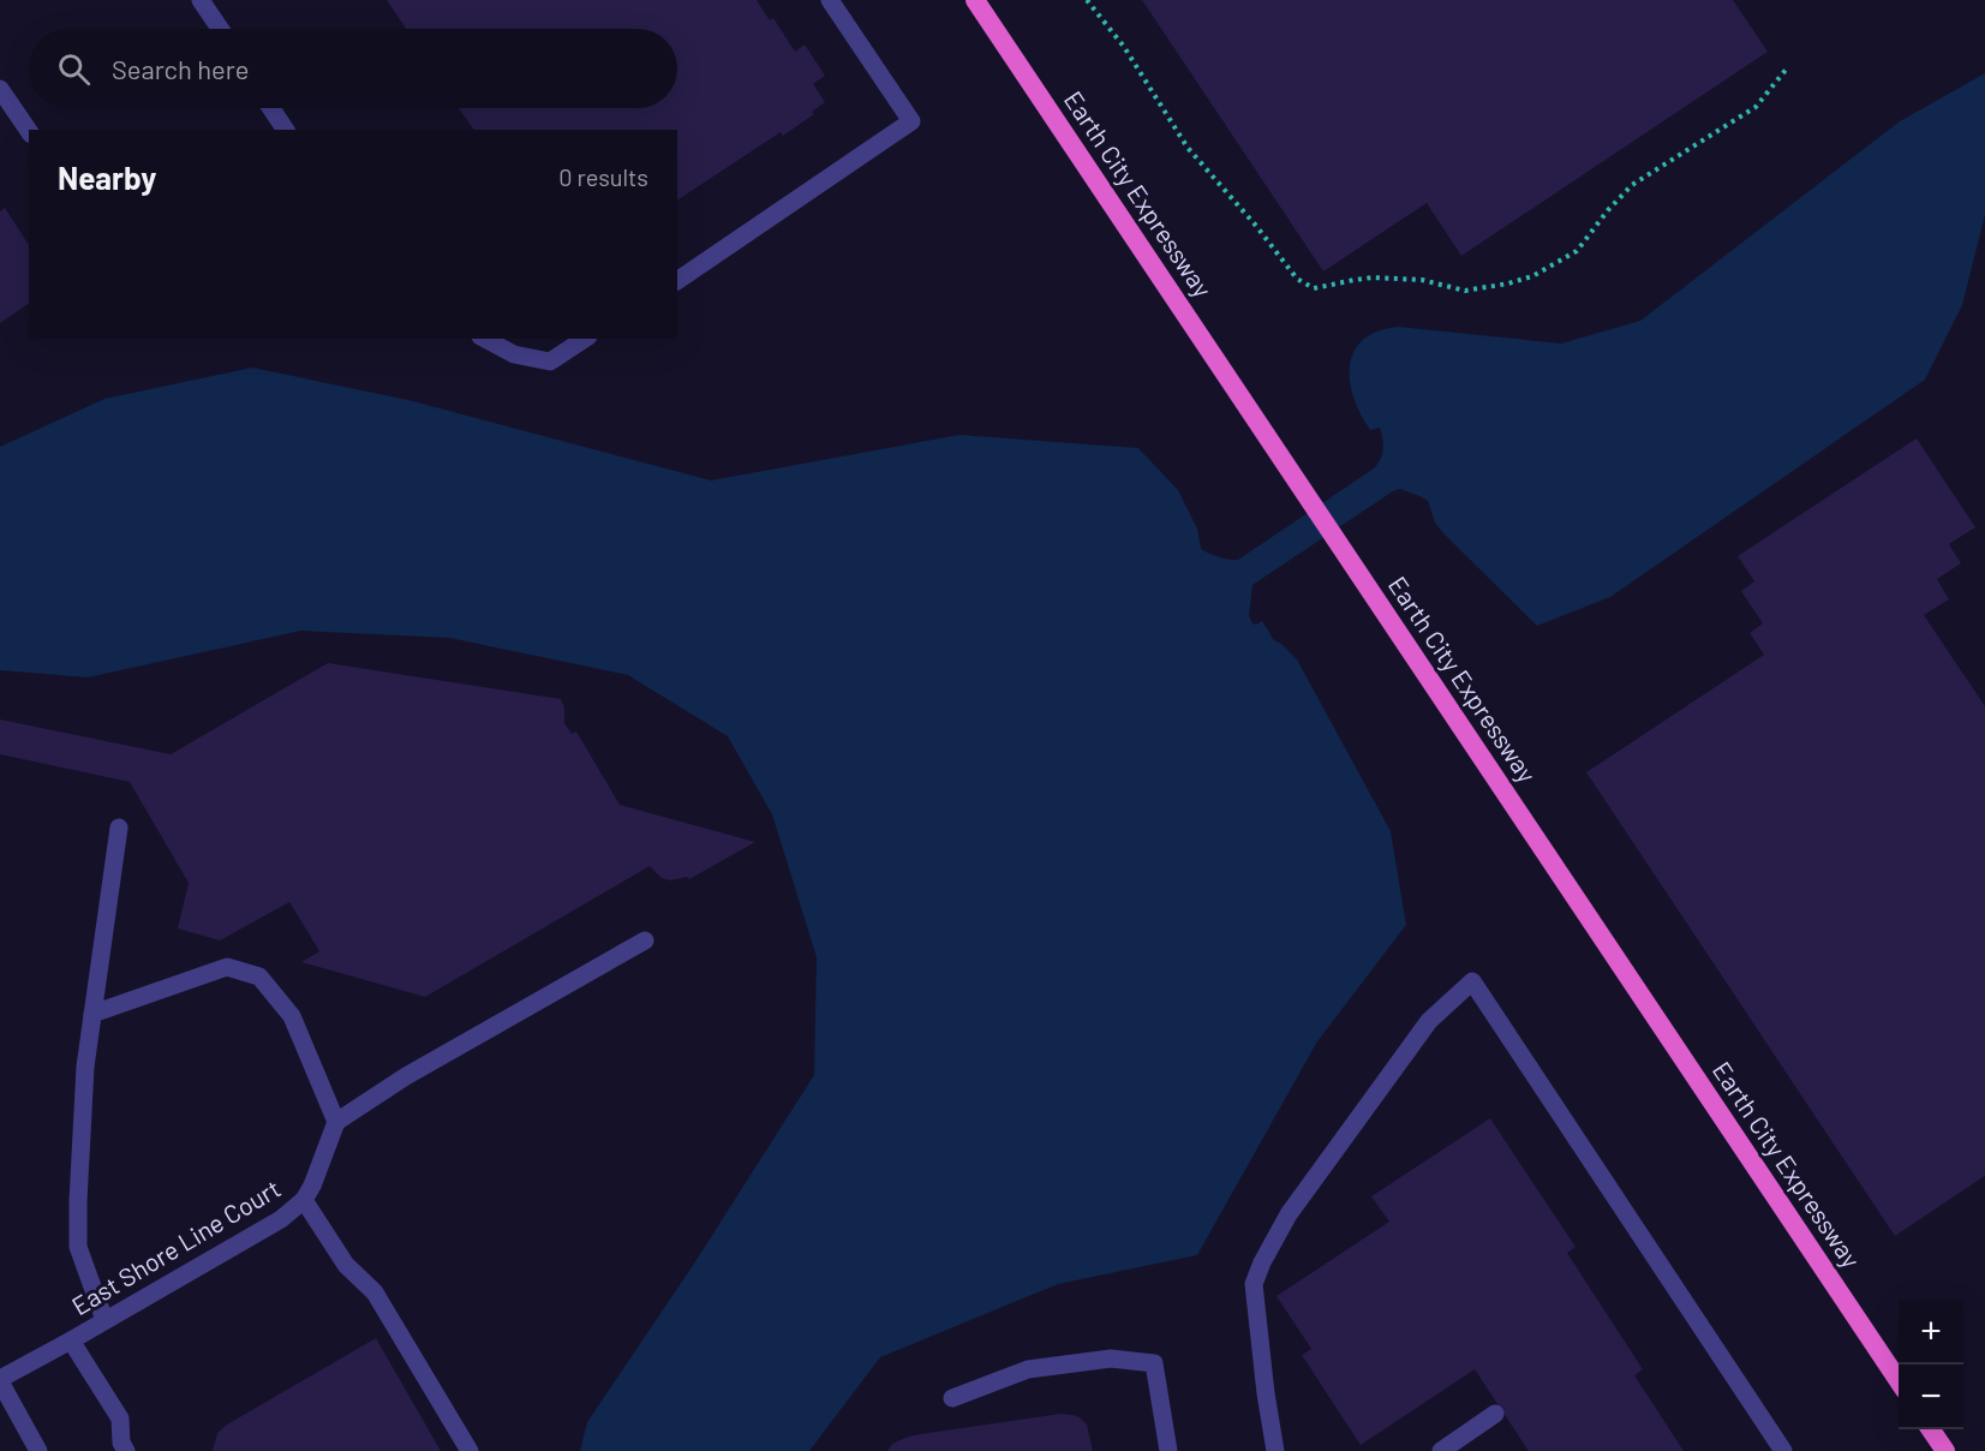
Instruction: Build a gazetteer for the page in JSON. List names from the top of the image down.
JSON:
{
  "streets": {
    "highway": ["Earth City Expressway"],
    "street": ["East Shore Line Court"]
  },
  "page": {
    "search": "Search here",
    "heading": ["Nearby", "0 results"],
    "map_buttons": ["+", "−"]
  }
}
